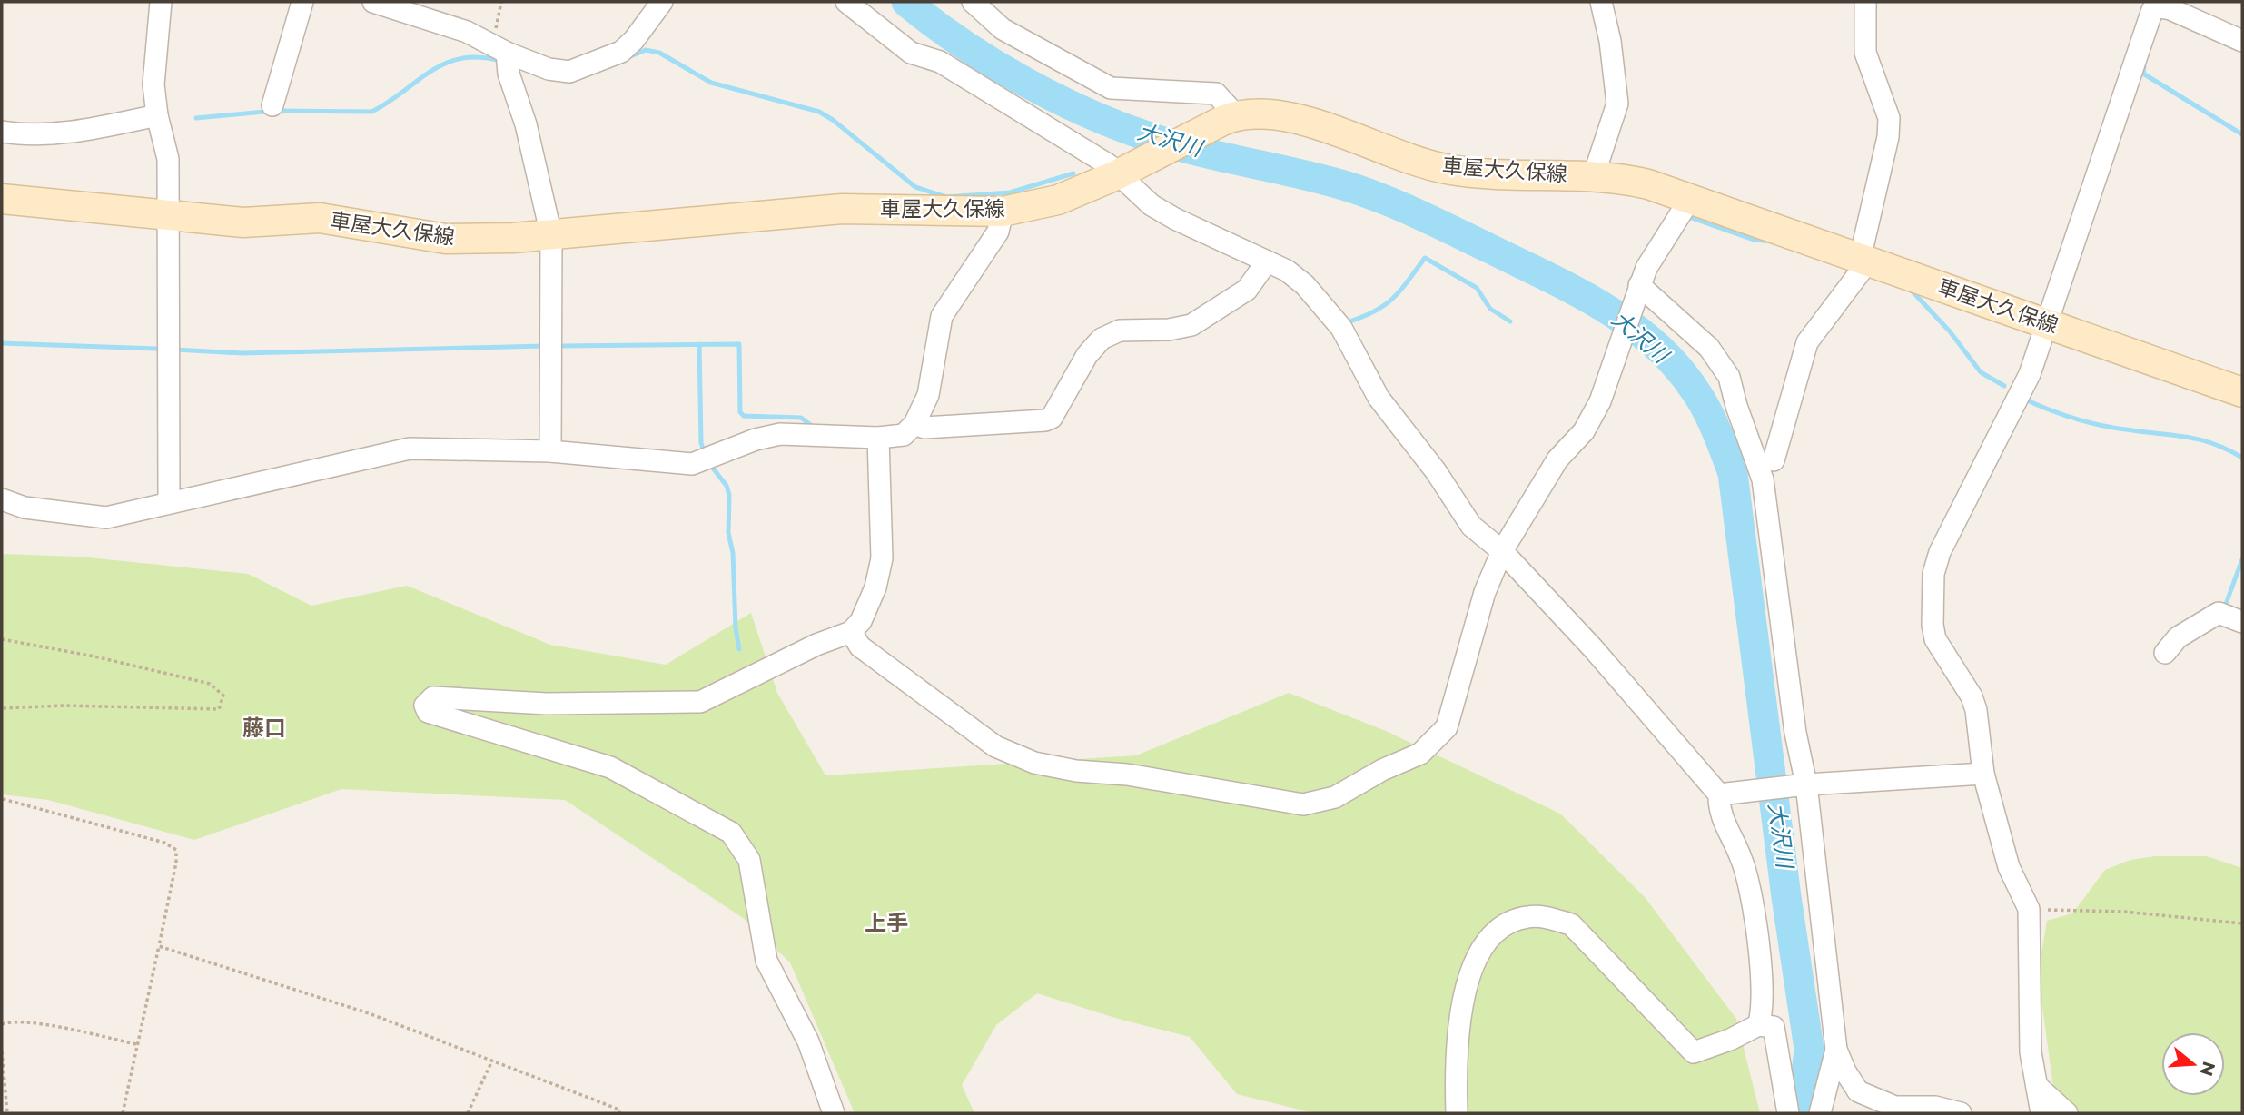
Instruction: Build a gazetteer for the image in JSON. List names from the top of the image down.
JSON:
{
  "streets": {
    "main road": ["車屋大久保線"]
  },
  "districts": ["藤口", "上手"],
  "water": ["大沢川"],
  "north": "right"
}
